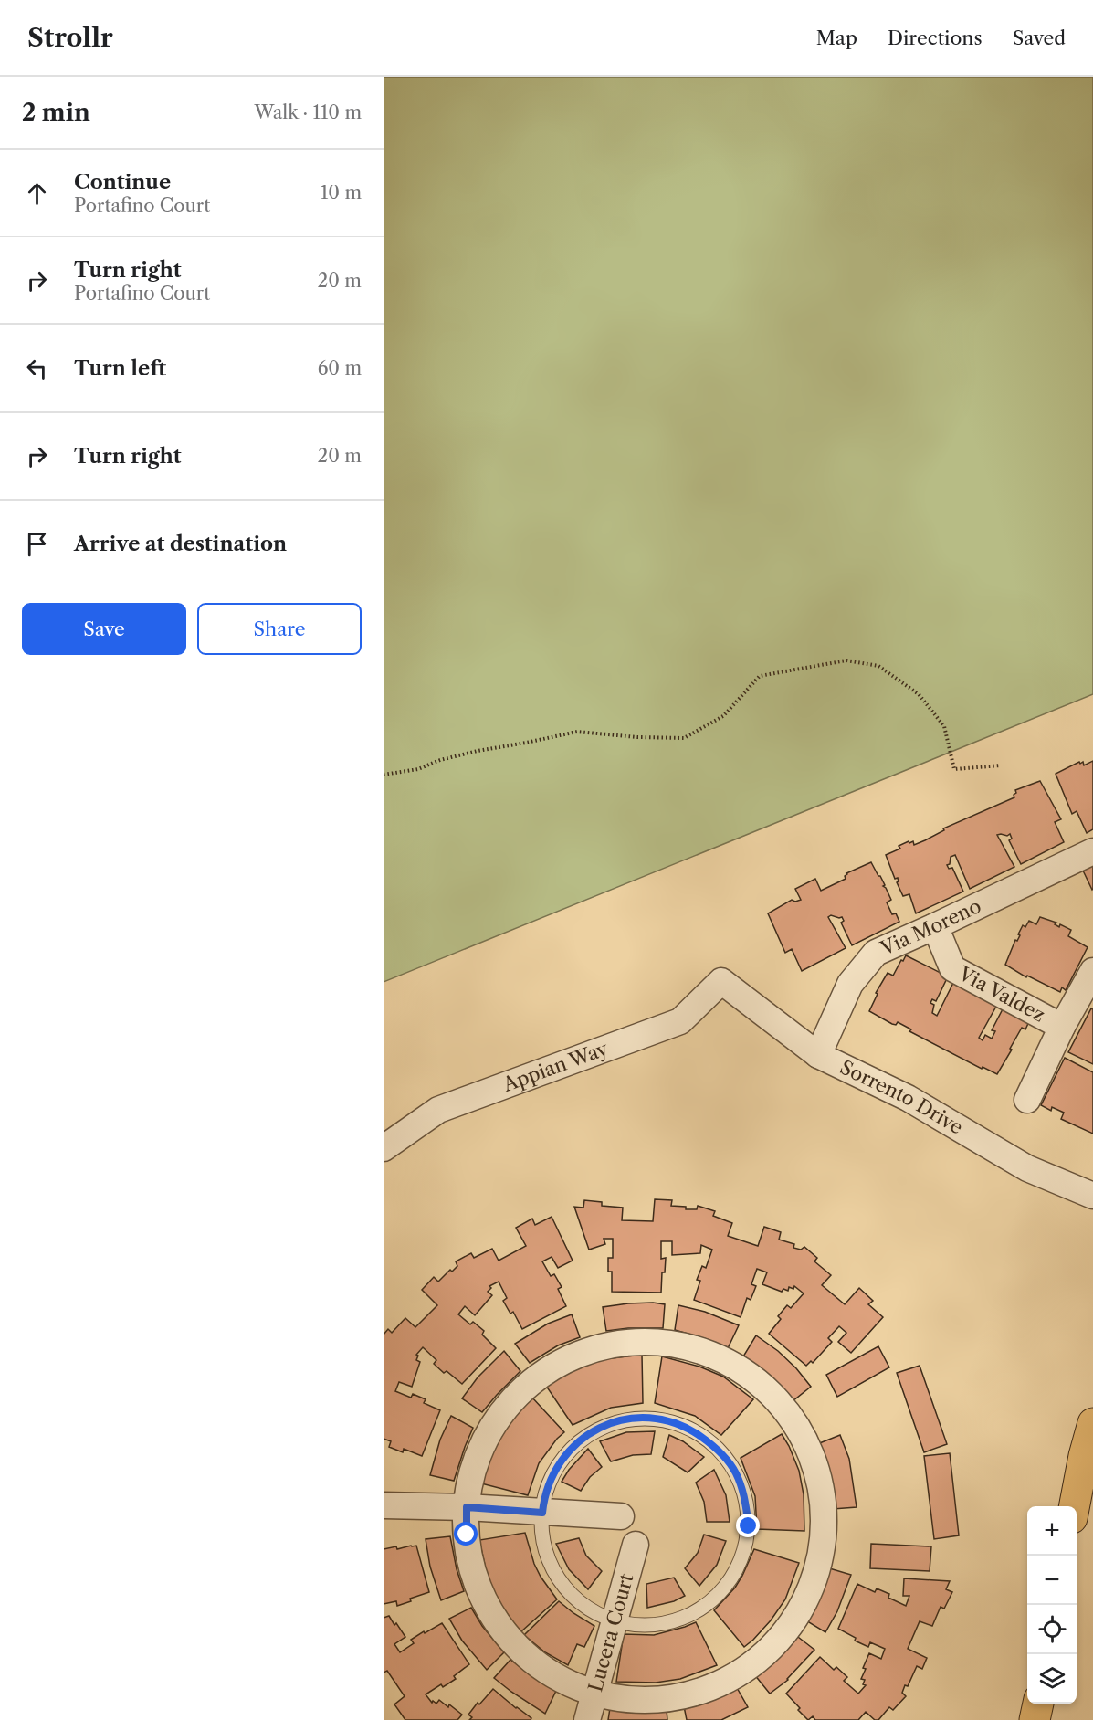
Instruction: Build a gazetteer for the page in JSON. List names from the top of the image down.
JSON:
{
  "streets": {
    "street": [
      "Via Moreno",
      "Via Valdez",
      "Appian Way",
      "Sorrento Drive",
      "Lucera Court"
    ]
  },
  "crossings": [
    ["Via Moreno", "Via Valdez"],
    ["Via Moreno", "Sorrento Drive"],
    ["Appian Way", "Sorrento Drive"]
  ],
  "page": {
    "header": "Strollr",
    "nav": ["Map", "Directions", "Saved"],
    "heading": ["2 min", "Walk · 110 m"],
    "list": [
      ["Continue", "Portafino Court", "10 m"],
      ["Turn right", "Portafino Court", "20 m"],
      ["Turn left", "60 m"],
      ["Turn right", "20 m"],
      "Arrive at destination"
    ],
    "buttons": ["Save", "Share"],
    "map_buttons": ["+", "−"]
  }
}
